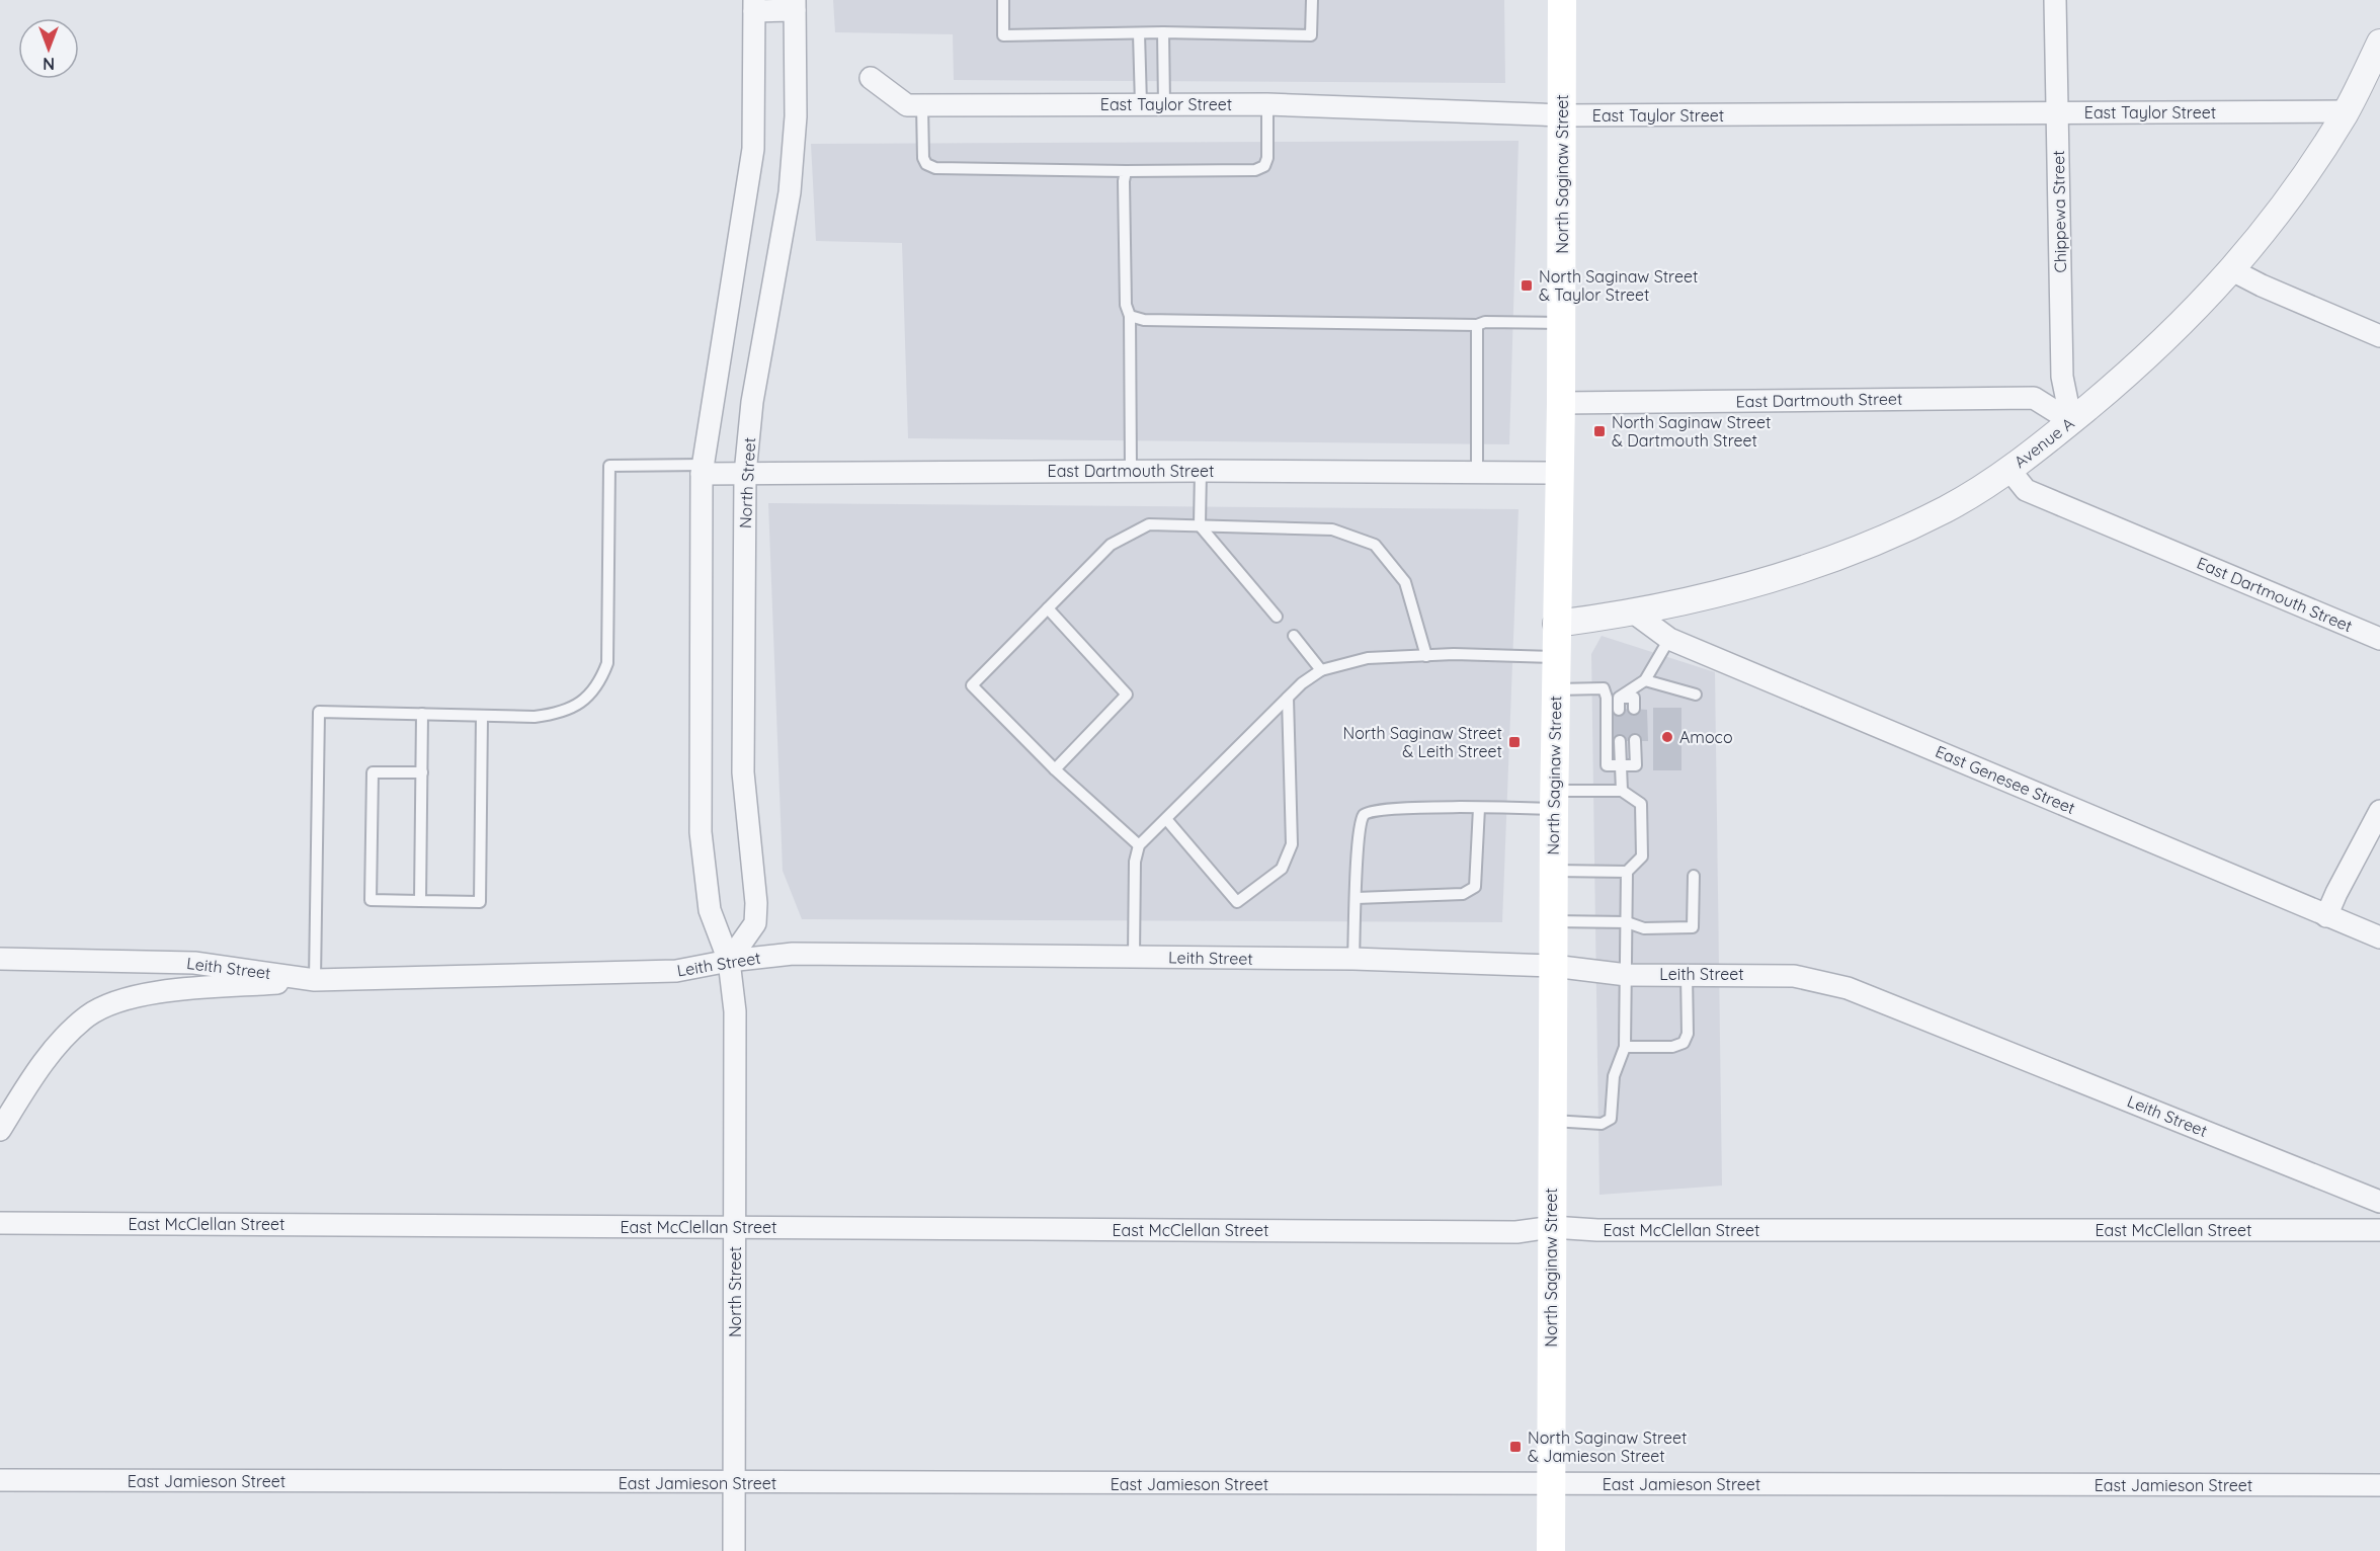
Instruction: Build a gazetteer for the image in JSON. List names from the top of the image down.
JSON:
{
  "streets": {
    "main road": ["North Saginaw Street"],
    "street": [
      "East Taylor Street",
      "Chippewa Street",
      "East Dartmouth Street",
      "Avenue A",
      "North Street",
      "East Genesee Street",
      "Leith Street",
      "East McClellan Street",
      "East Jamieson Street"
    ]
  },
  "crossings": [
    ["East Taylor Street", "North Saginaw Street"],
    ["East Taylor Street", "Chippewa Street"],
    ["East Taylor Street", "Avenue A"],
    ["North Saginaw Street", "East Dartmouth Street"],
    ["North Saginaw Street", "Avenue A"],
    ["North Saginaw Street", "Leith Street"],
    ["North Saginaw Street", "East McClellan Street"],
    ["North Saginaw Street", "East Jamieson Street"],
    ["Chippewa Street", "East Dartmouth Street"],
    ["Chippewa Street", "Avenue A"],
    ["East Dartmouth Street", "Avenue A"],
    ["East Dartmouth Street", "North Street"],
    ["Avenue A", "East Genesee Street"],
    ["North Street", "Leith Street"],
    ["North Street", "East McClellan Street"],
    ["North Street", "East Jamieson Street"]
  ],
  "places": {
    "transit": [
      "North Saginaw Street & Taylor Street",
      "North Saginaw Street & Dartmouth Street",
      "North Saginaw Street & Leith Street",
      "North Saginaw Street & Jamieson Street"
    ],
    "other": ["Amoco"]
  },
  "north": "bottom"
}
